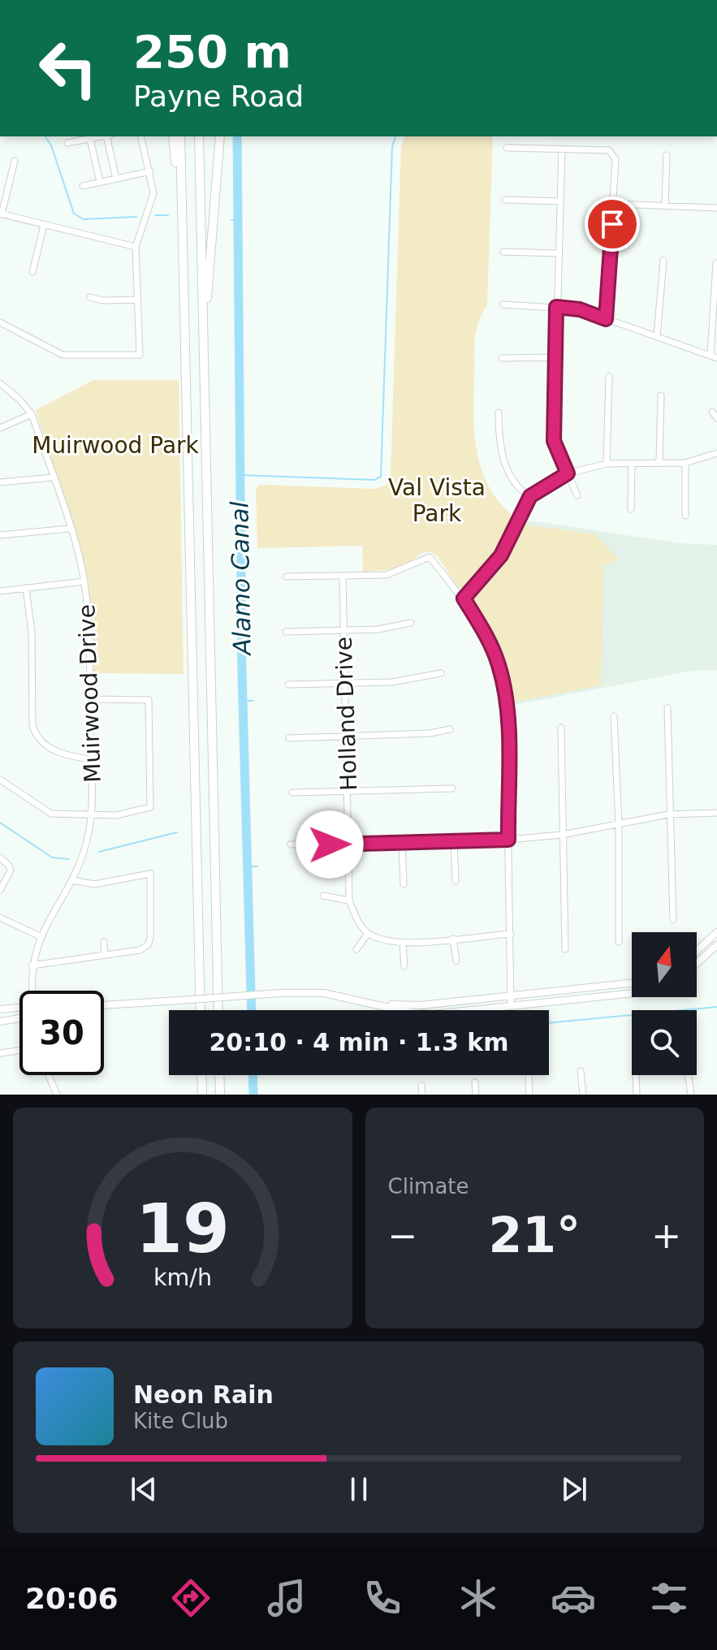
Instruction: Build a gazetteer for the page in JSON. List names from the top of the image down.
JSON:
{
  "streets": {
    "street": ["Muirwood Drive", "Holland Drive"]
  },
  "water": ["Alamo Canal"],
  "parks": ["Muirwood Park", "Val Vista Park"],
  "north": "top",
  "page": {
    "turn": ["250 m", "Payne Road"],
    "limit": "30",
    "trip": "20:10 · 4 min · 1.3 km",
    "tile": "Climate",
    "heat": ["−", "21°", "+"],
    "song": ["Neon Rain", "Kite Club"],
    "tabs": "20:06",
    "gauge": ["19", "km/h"]
  }
}
